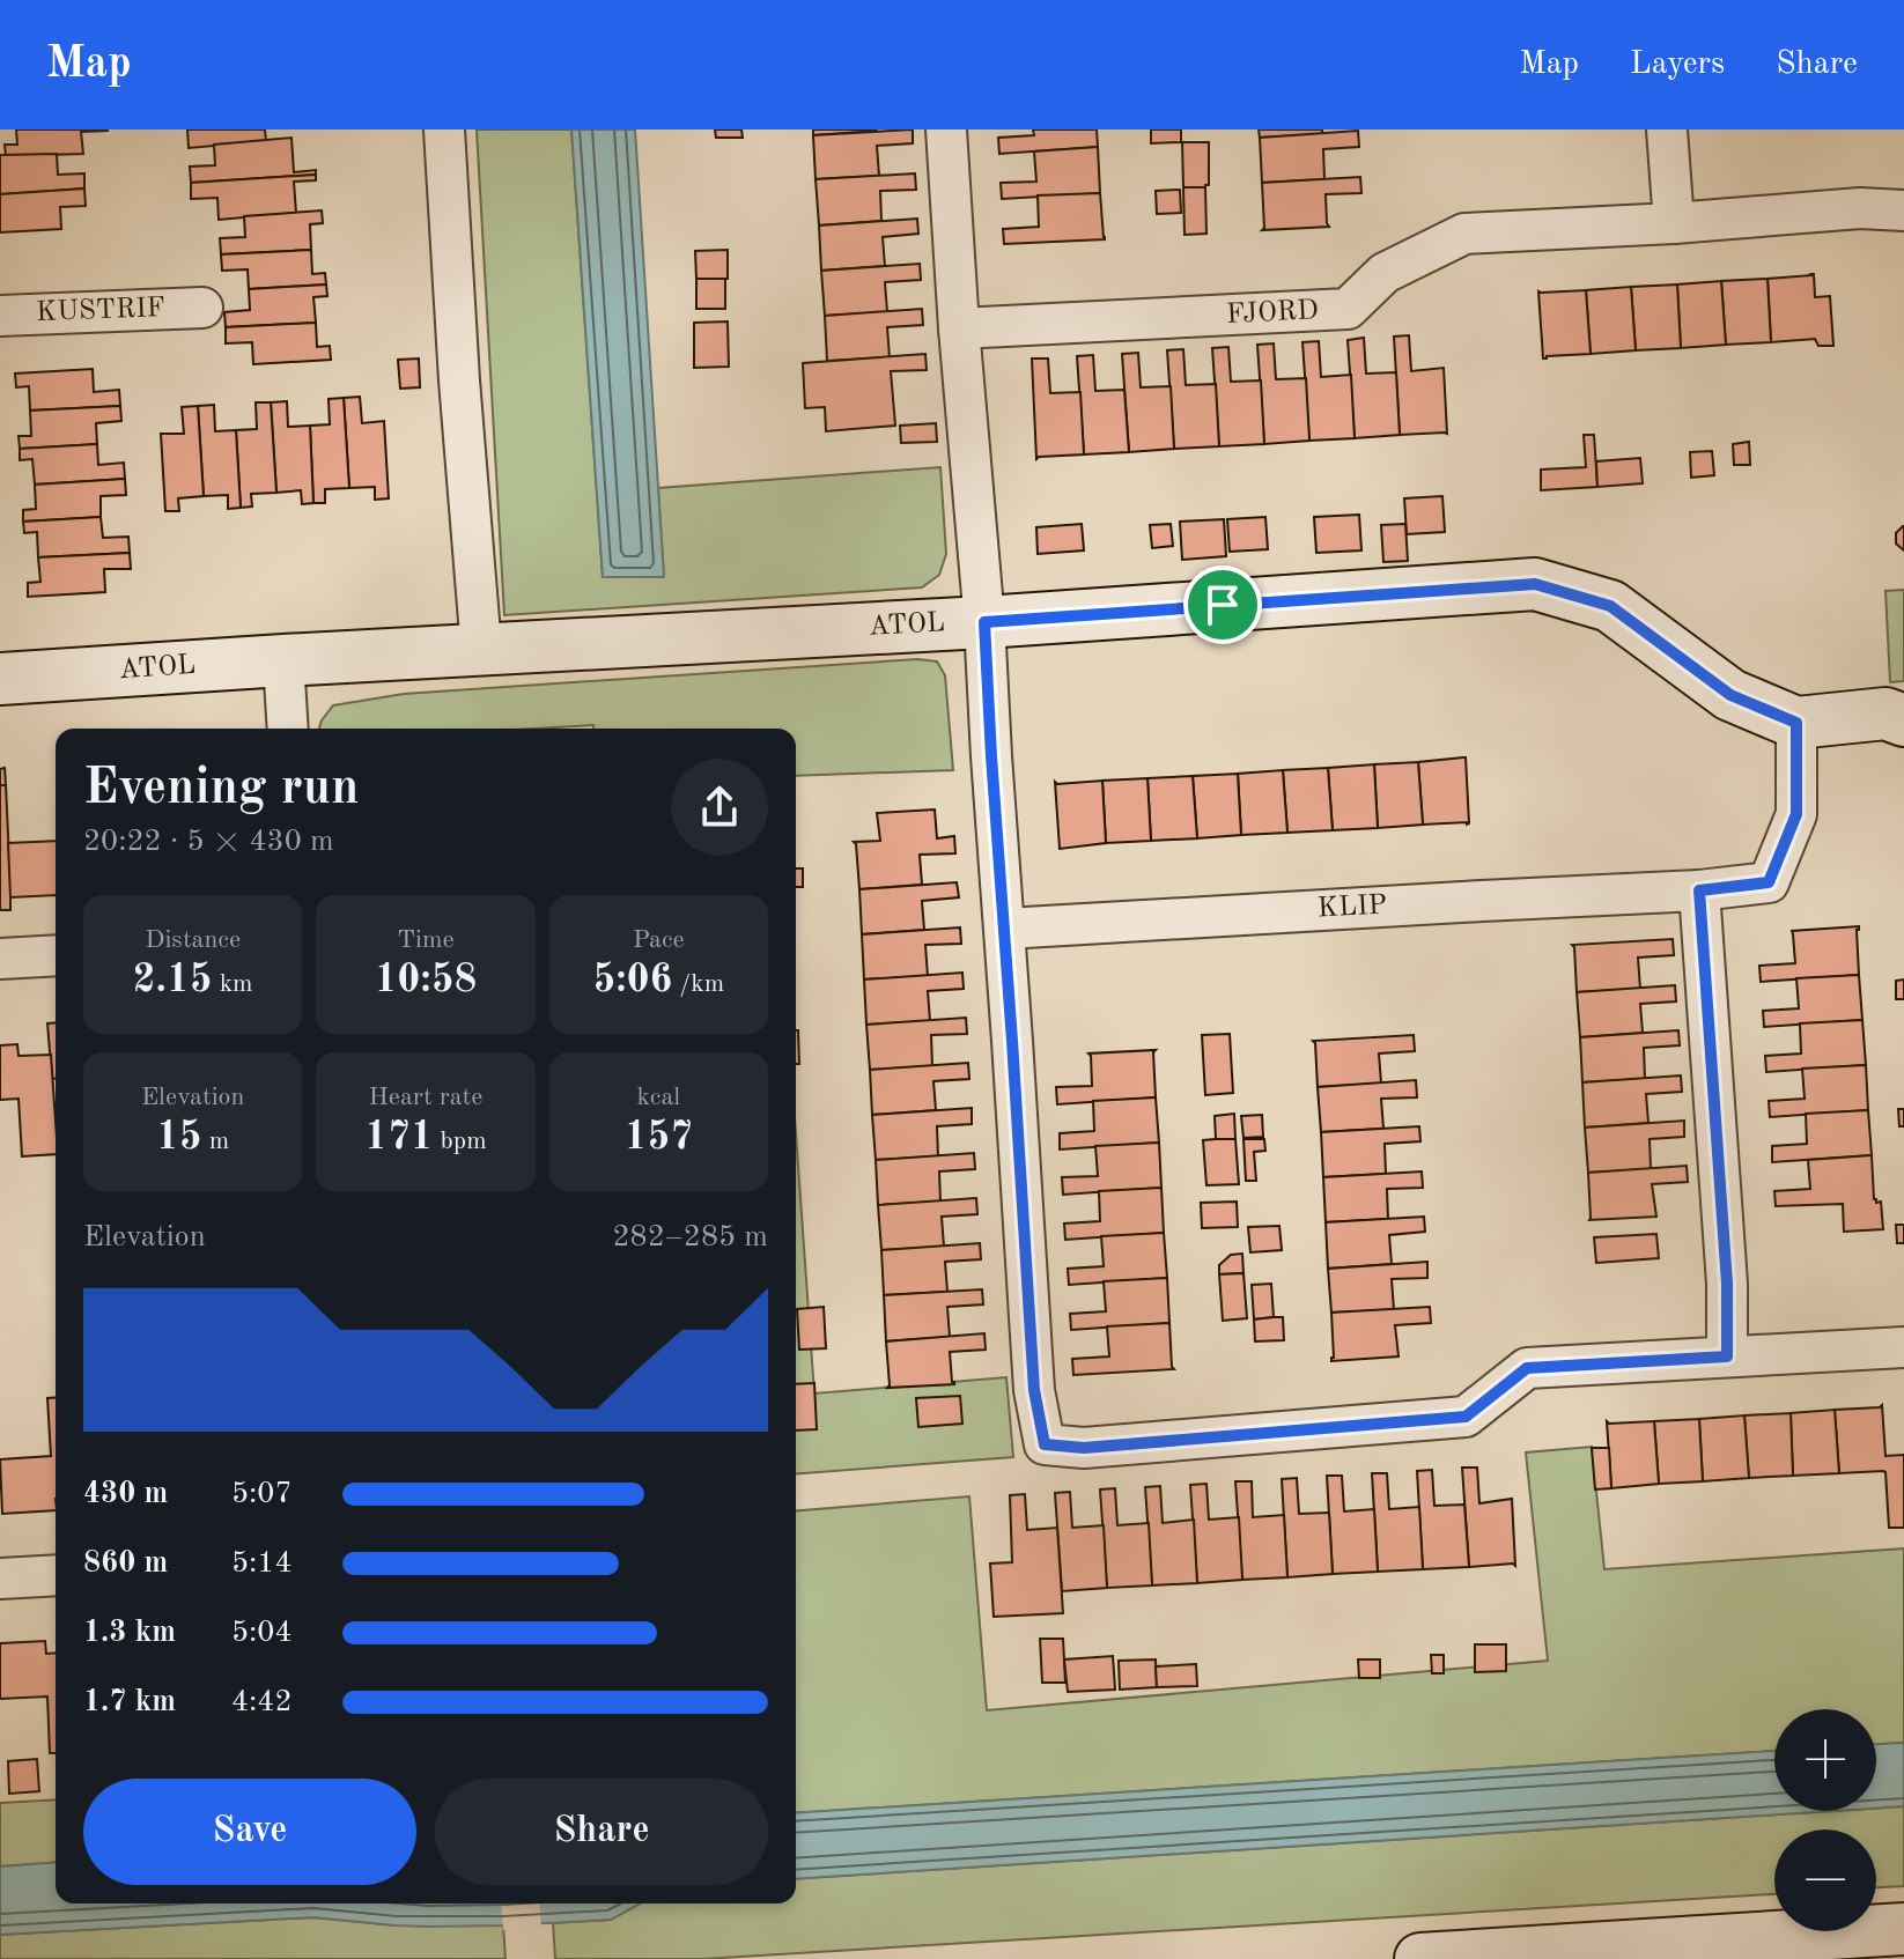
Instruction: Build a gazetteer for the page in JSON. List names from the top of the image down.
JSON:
{
  "streets": {
    "street": [
      "KUSTRIF",
      "FJORD",
      "ATOL",
      "KLIP"
    ]
  },
  "crossings": [
    ["ATOL", "KLIP"]
  ],
  "page": {
    "header": "Map",
    "nav": ["Map", "Layers", "Share"],
    "heading": ["Evening run", "20:22 · 5 × 430 m"],
    "stats": [
      ["Distance", "2.15 km"],
      ["Time", "10:58"],
      ["Pace", "5:06 /km"],
      ["Elevation", "15 m"],
      ["Heart rate", "171 bpm"],
      ["kcal", "157"]
    ],
    "chart": ["Elevation", "282–285 m"],
    "list": [
      {
        "name": "430 m",
        "note": "5:07"
      },
      {
        "name": "860 m",
        "note": "5:14"
      },
      {
        "name": "1.3 km",
        "note": "5:04"
      },
      {
        "name": "1.7 km",
        "note": "4:42"
      }
    ],
    "map_buttons": ["+", "−"],
    "buttons": ["Save", "Share"]
  }
}
